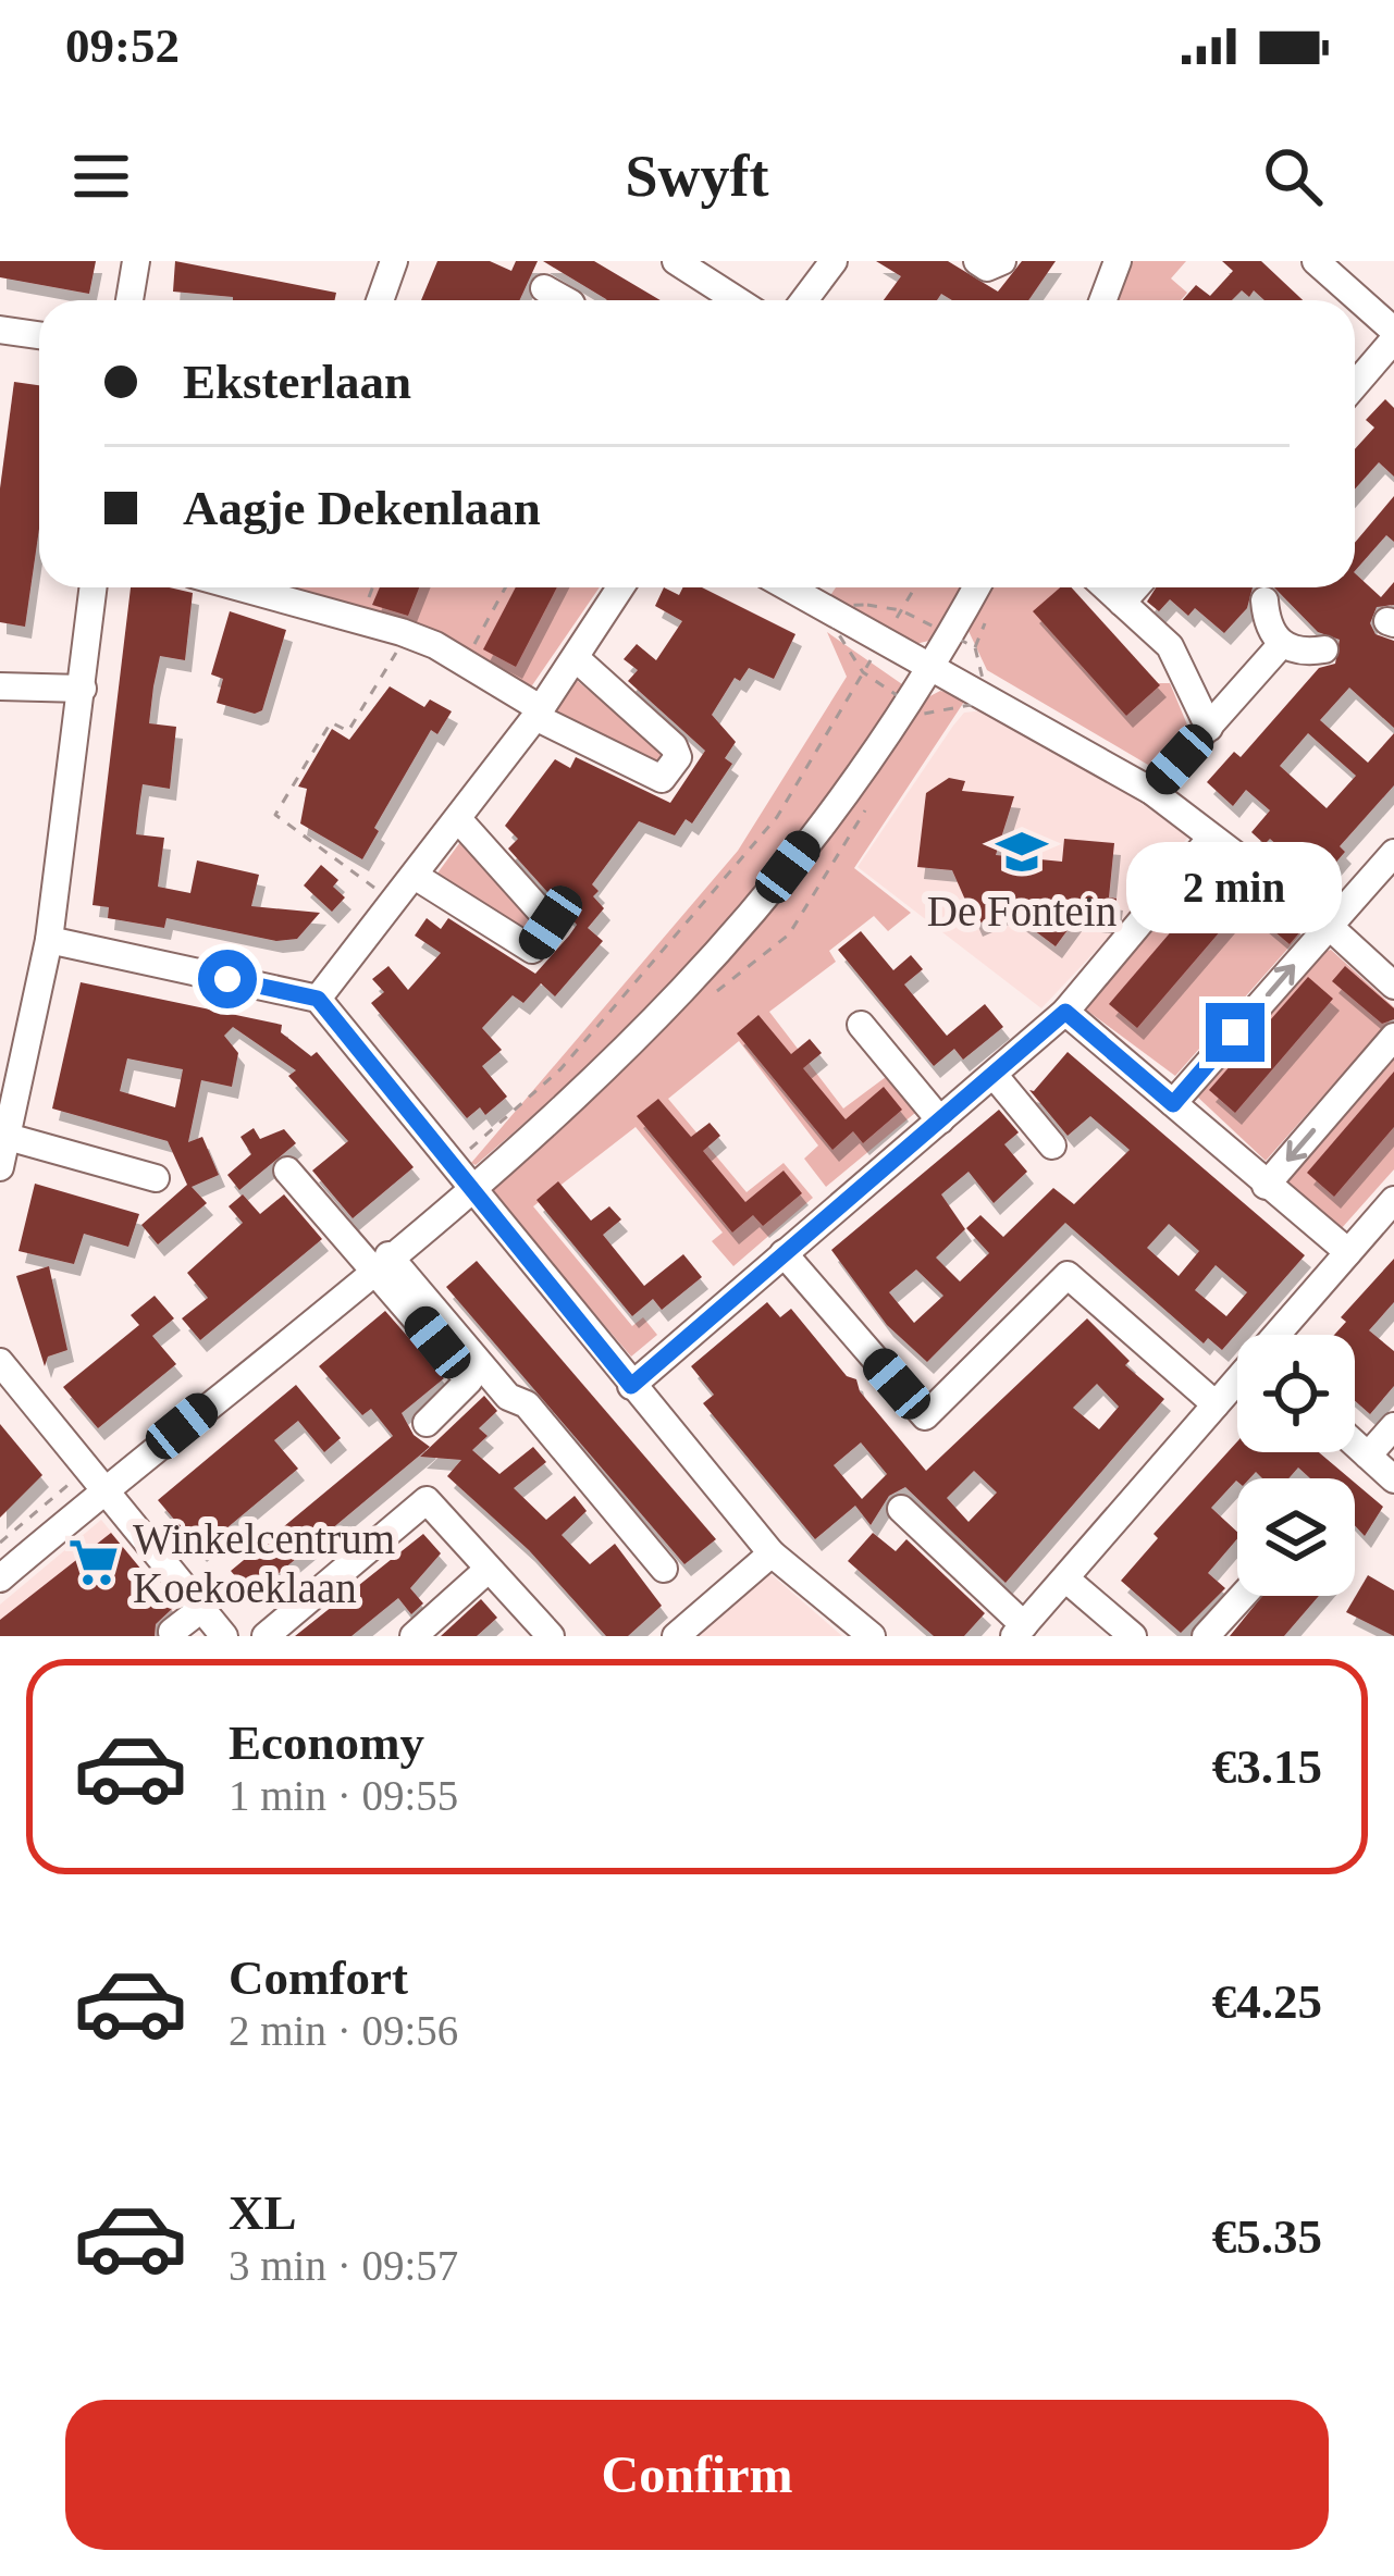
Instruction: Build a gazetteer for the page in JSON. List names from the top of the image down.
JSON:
{
  "places": {
    "school or university": ["De Fontein"],
    "supermarket": ["Winkelcentrum Koekoeklaan"]
  },
  "page": {
    "status": "09:52",
    "header": "Swyft",
    "banner": ["Eksterlaan", "Aagje Dekenlaan"],
    "bubble": "2 min",
    "list": [
      {
        "name": "Economy",
        "note": "1 min · 09:55",
        "value": "€3.15"
      },
      {
        "name": "Comfort",
        "note": "2 min · 09:56",
        "value": "€4.25"
      },
      {
        "name": "XL",
        "note": "3 min · 09:57",
        "value": "€5.35"
      }
    ],
    "buttons": "Confirm"
  }
}
